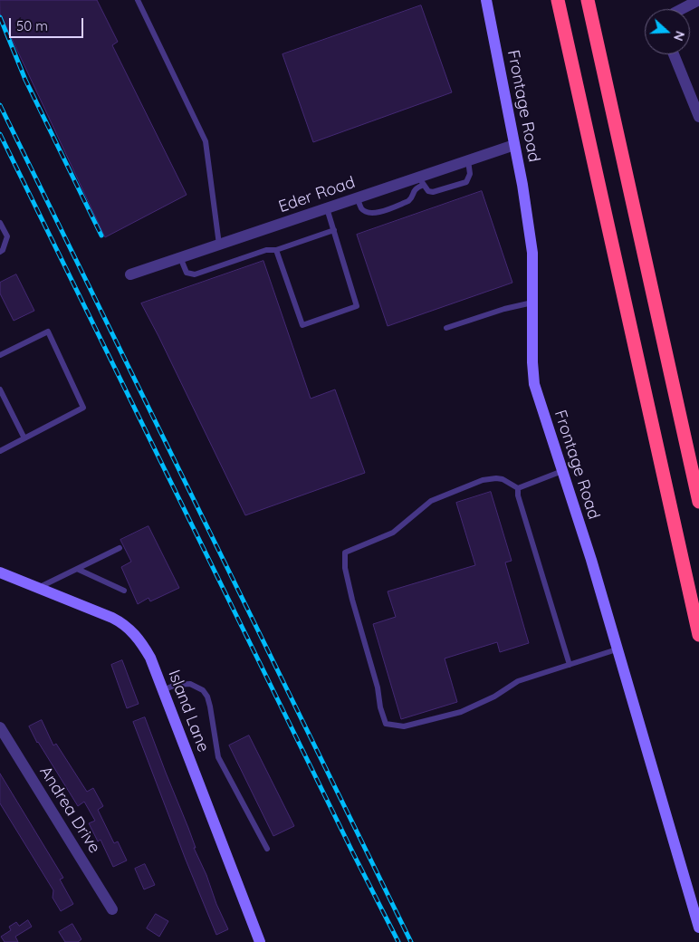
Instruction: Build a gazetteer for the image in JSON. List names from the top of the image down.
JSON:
{
  "streets": {
    "street": [
      "Frontage Road",
      "Eder Road",
      "Island Lane",
      "Andrea Drive"
    ]
  },
  "crossings": [
    ["Frontage Road", "Eder Road"]
  ],
  "scale_bar": "50 m",
  "north": "right"
}
